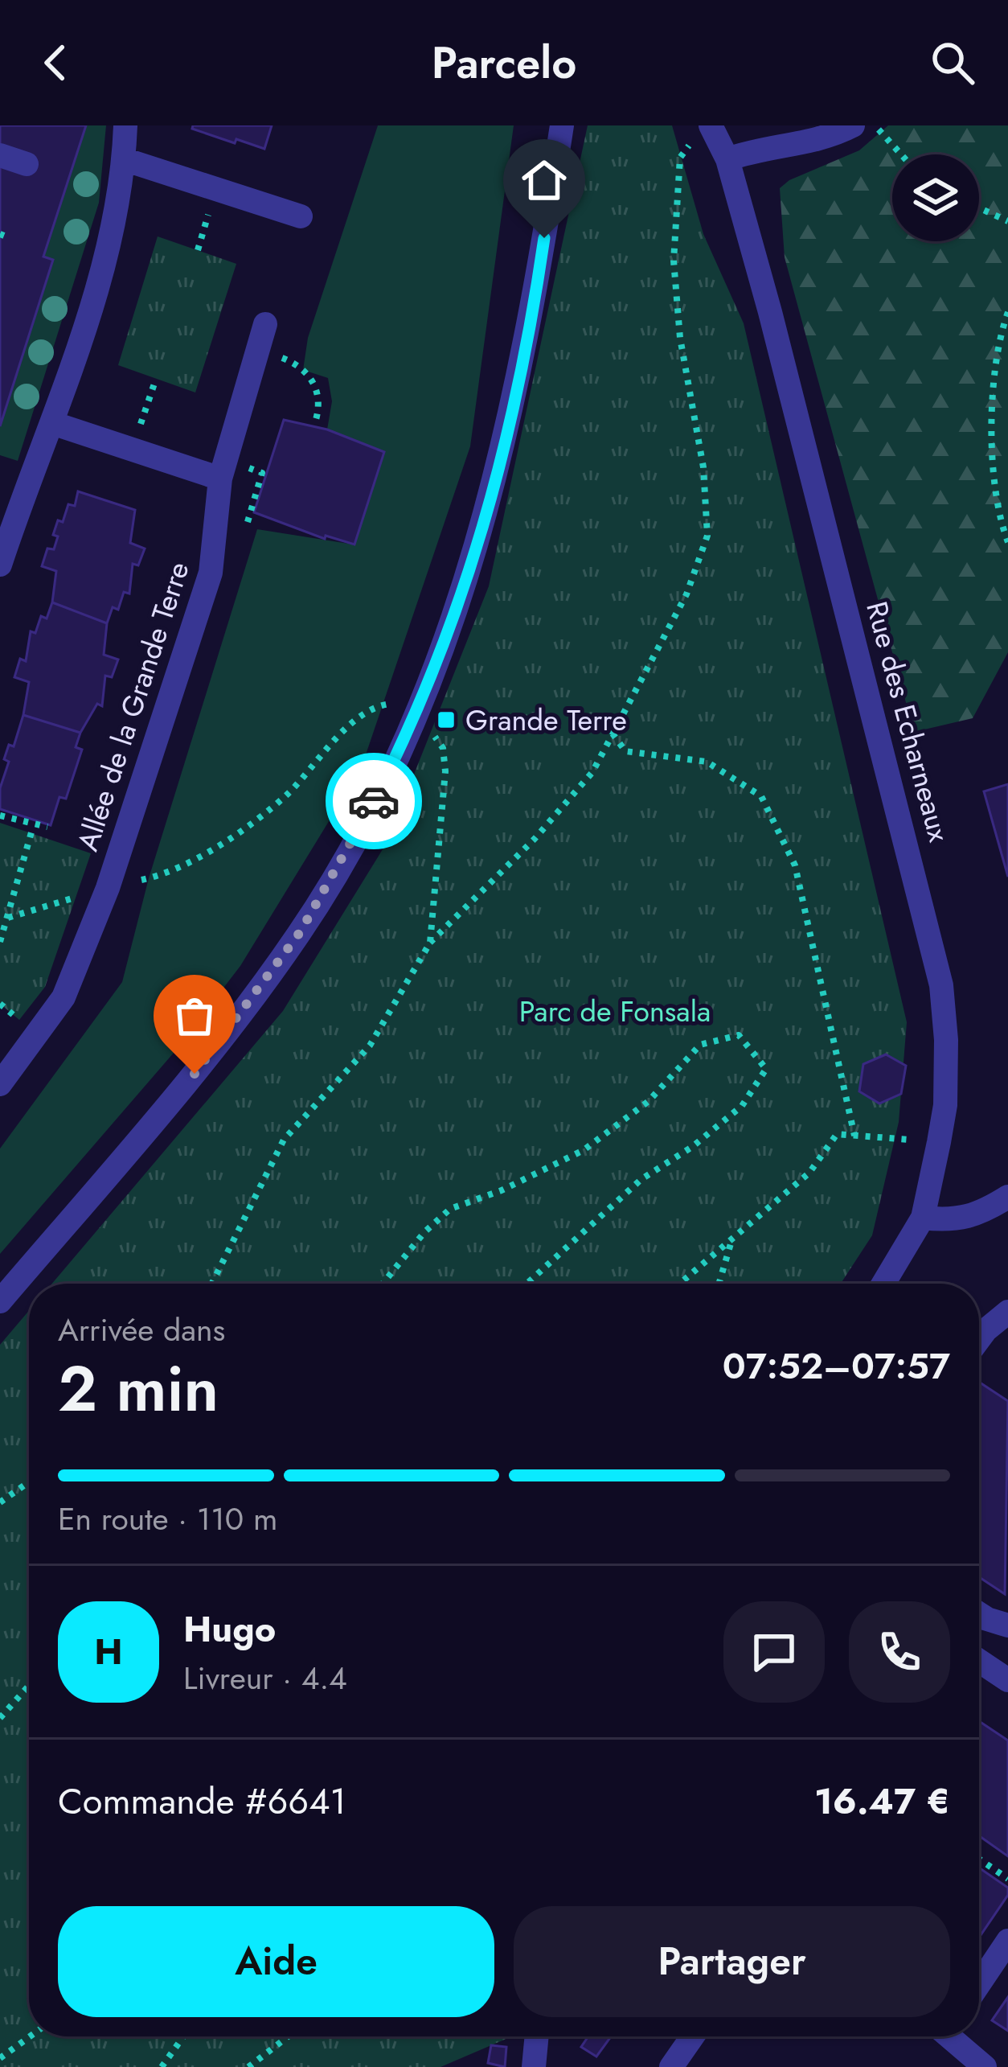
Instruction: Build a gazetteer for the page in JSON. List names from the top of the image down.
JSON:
{
  "streets": {
    "street": ["Allée de la Grande Terre", "Rue des Echarneaux"]
  },
  "parks": ["Parc de Fonsala"],
  "places": {
    "transit": ["Grande Terre"]
  },
  "page": {
    "header": "Parcelo",
    "heading": ["2 min", "Arrivée dans", "07:52–07:57"],
    "panel": [
      "Hugo",
      "Livreur · 4.4",
      "Commande #6641",
      "16.47 €"
    ],
    "bar": "En route · 110 m",
    "round": "H",
    "buttons": ["Aide", "Partager"]
  }
}
